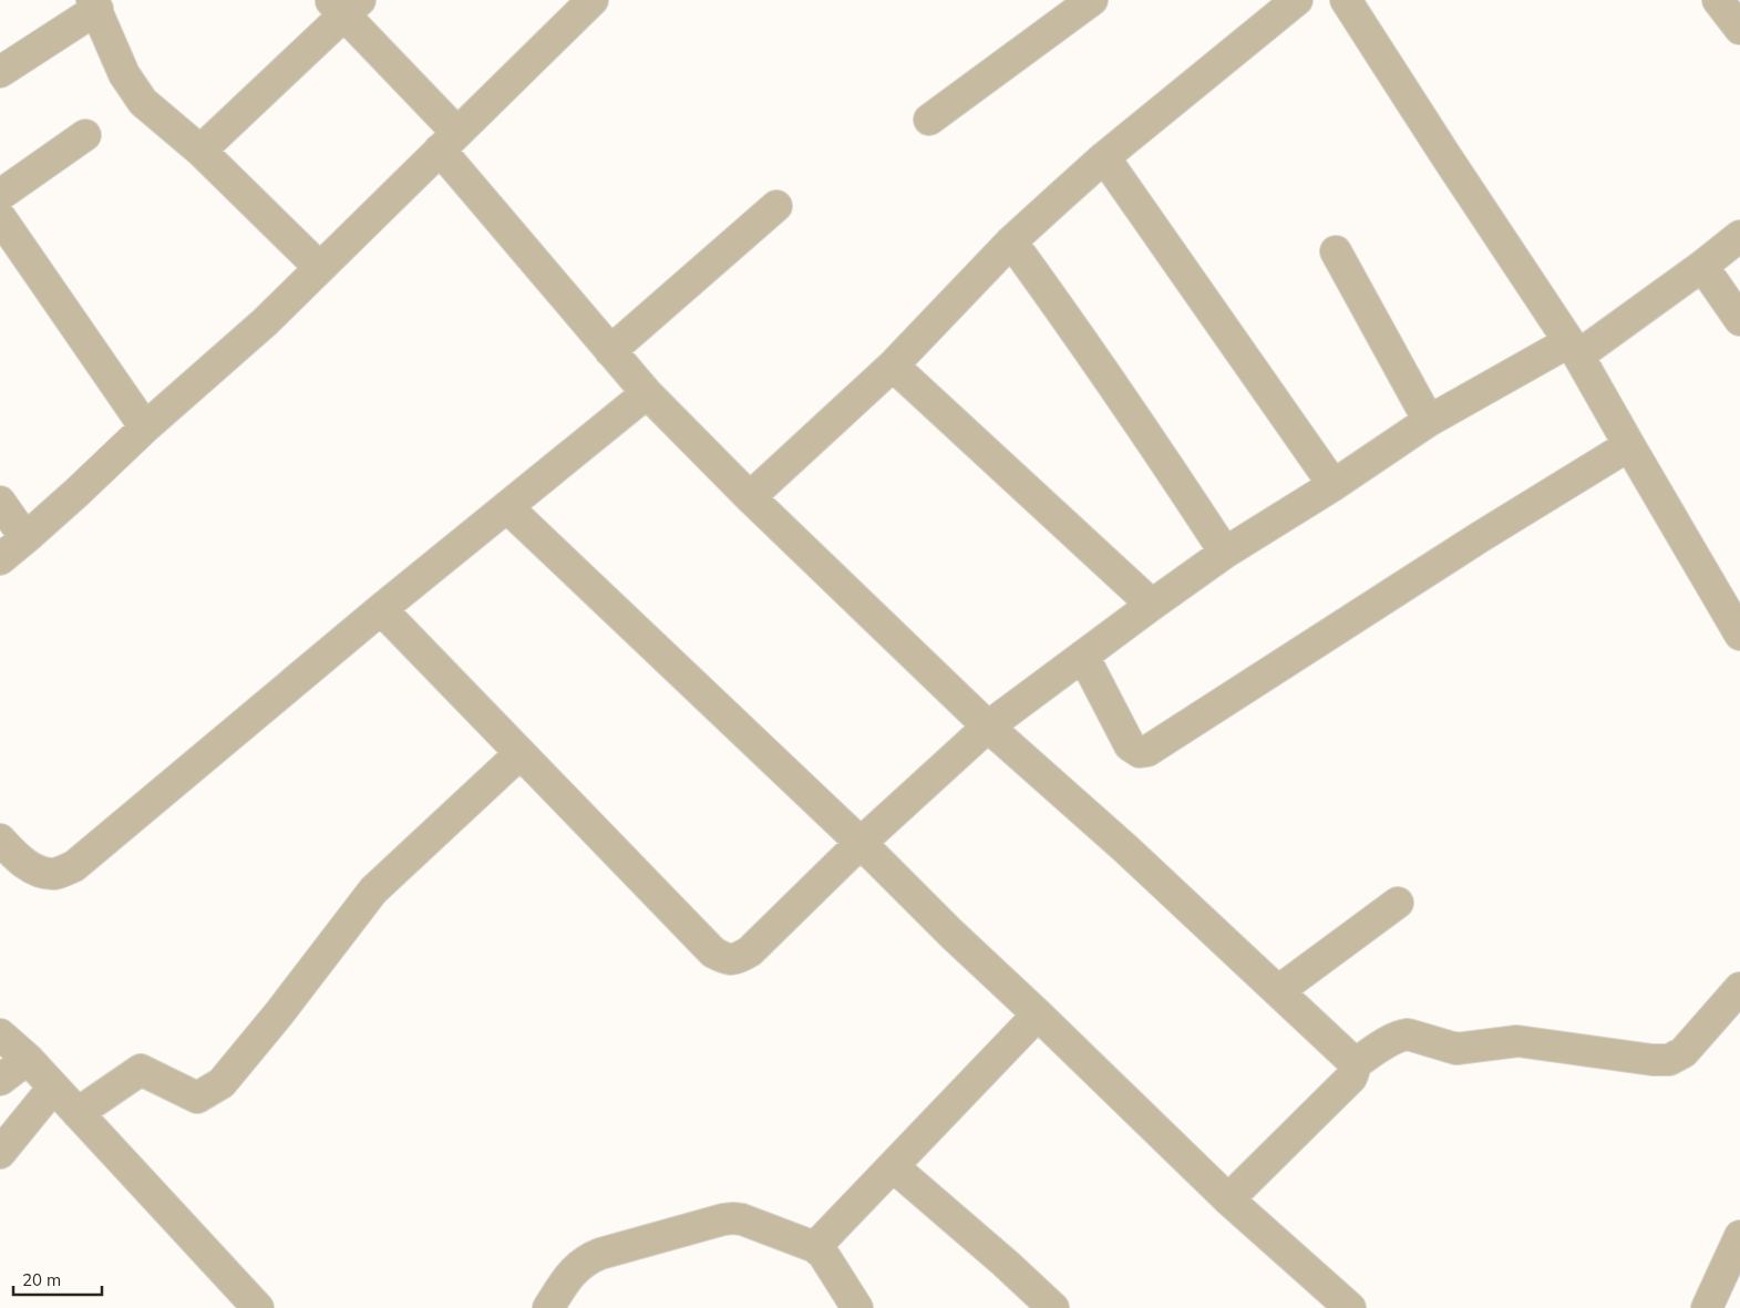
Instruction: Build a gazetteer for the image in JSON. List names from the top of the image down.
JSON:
{
  "scale_bar": "20 m"
}
